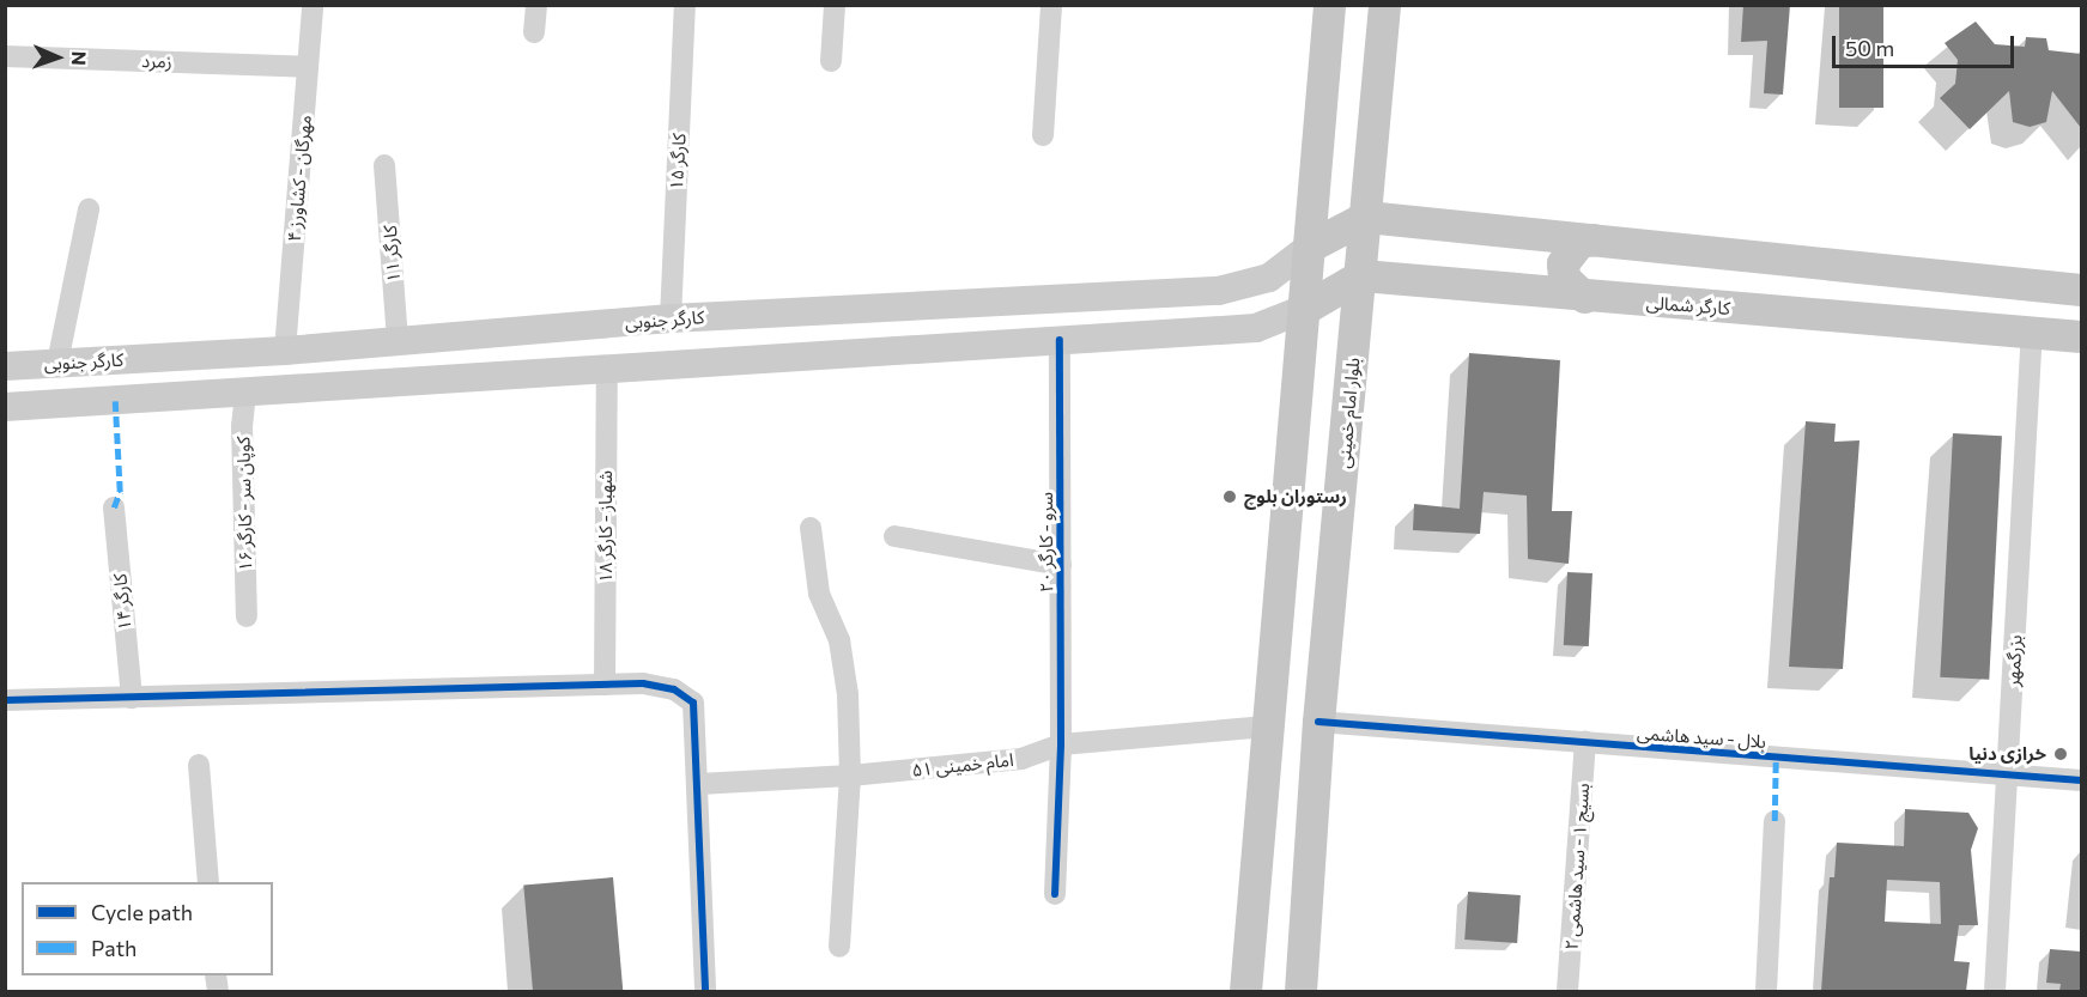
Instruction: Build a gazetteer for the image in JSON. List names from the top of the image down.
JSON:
{
  "streets": {
    "main road": ["کارگر شمالی", "کارگر جنوبی", "بلوار امام خمینی"],
    "street": [
      "زمرد",
      "کارگر ۱۵",
      "مهرگان - کشاورز ۴",
      "کارگر ۱۱",
      "کوپان سر - کارگر ۱۶",
      "شهباز - کارگر ۱۸",
      "سرو - کارگر ۲۰",
      "کارگر ۱۴",
      "بزرگمهر",
      "بلال - سید هاشمی",
      "امام خمینی ۵۱",
      "بسیج ۱ - سید هاشمی ۲"
    ]
  },
  "crossings": [
    ["زمرد", "مهرگان - کشاورز ۴"],
    ["کارگر ۱۵", "کارگر جنوبی"],
    ["مهرگان - کشاورز ۴", "کارگر جنوبی"],
    ["کارگر ۱۱", "کارگر جنوبی"],
    ["کارگر شمالی", "بلوار امام خمینی"],
    ["کارگر شمالی", "بزرگمهر"],
    ["بلوار امام خمینی", "بلال - سید هاشمی"],
    ["سرو - کارگر ۲۰", "امام خمینی ۵۱"],
    ["بزرگمهر", "بلال - سید هاشمی"],
    ["بلال - سید هاشمی", "بسیج ۱ - سید هاشمی ۲"]
  ],
  "places": ["رستوران بلوچ", "خرازی دنیا"],
  "legend": ["Cycle path", "Path"],
  "scale_bar": "50 m",
  "north": "right"
}
